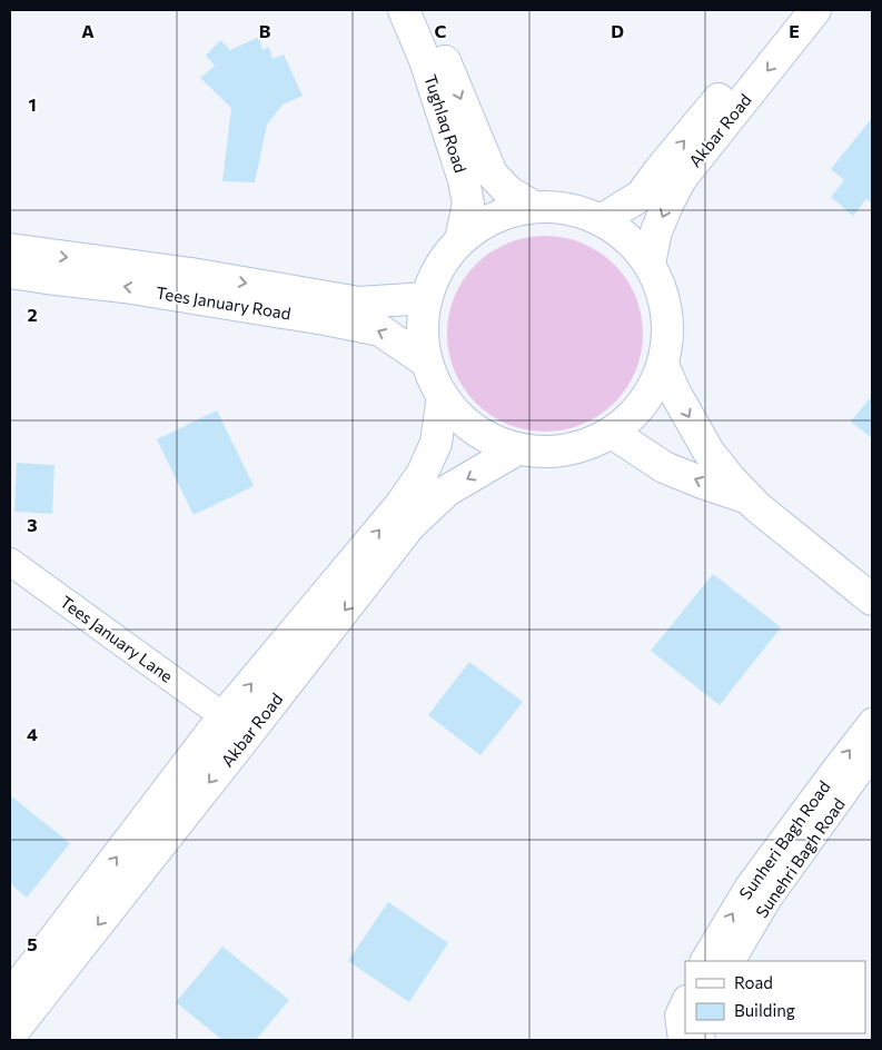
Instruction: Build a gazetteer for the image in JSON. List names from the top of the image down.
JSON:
{
  "streets": {
    "main road": ["Tughlaq Road", "Akbar Road", "Tees January Road"],
    "street": ["Tees January Lane", "Sunheri Bagh Road", "Sunehri Bagh Road"]
  },
  "crossings": [
    ["Akbar Road", "Tees January Lane"]
  ],
  "one_way": ["Sunheri Bagh Road"],
  "legend": ["Road", "Building"],
  "grid": {
    "columns": [
      "A",
      "B",
      "C",
      "D",
      "E"
    ],
    "rows": [
      "1",
      "2",
      "3",
      "4",
      "5"
    ]
  }
}
